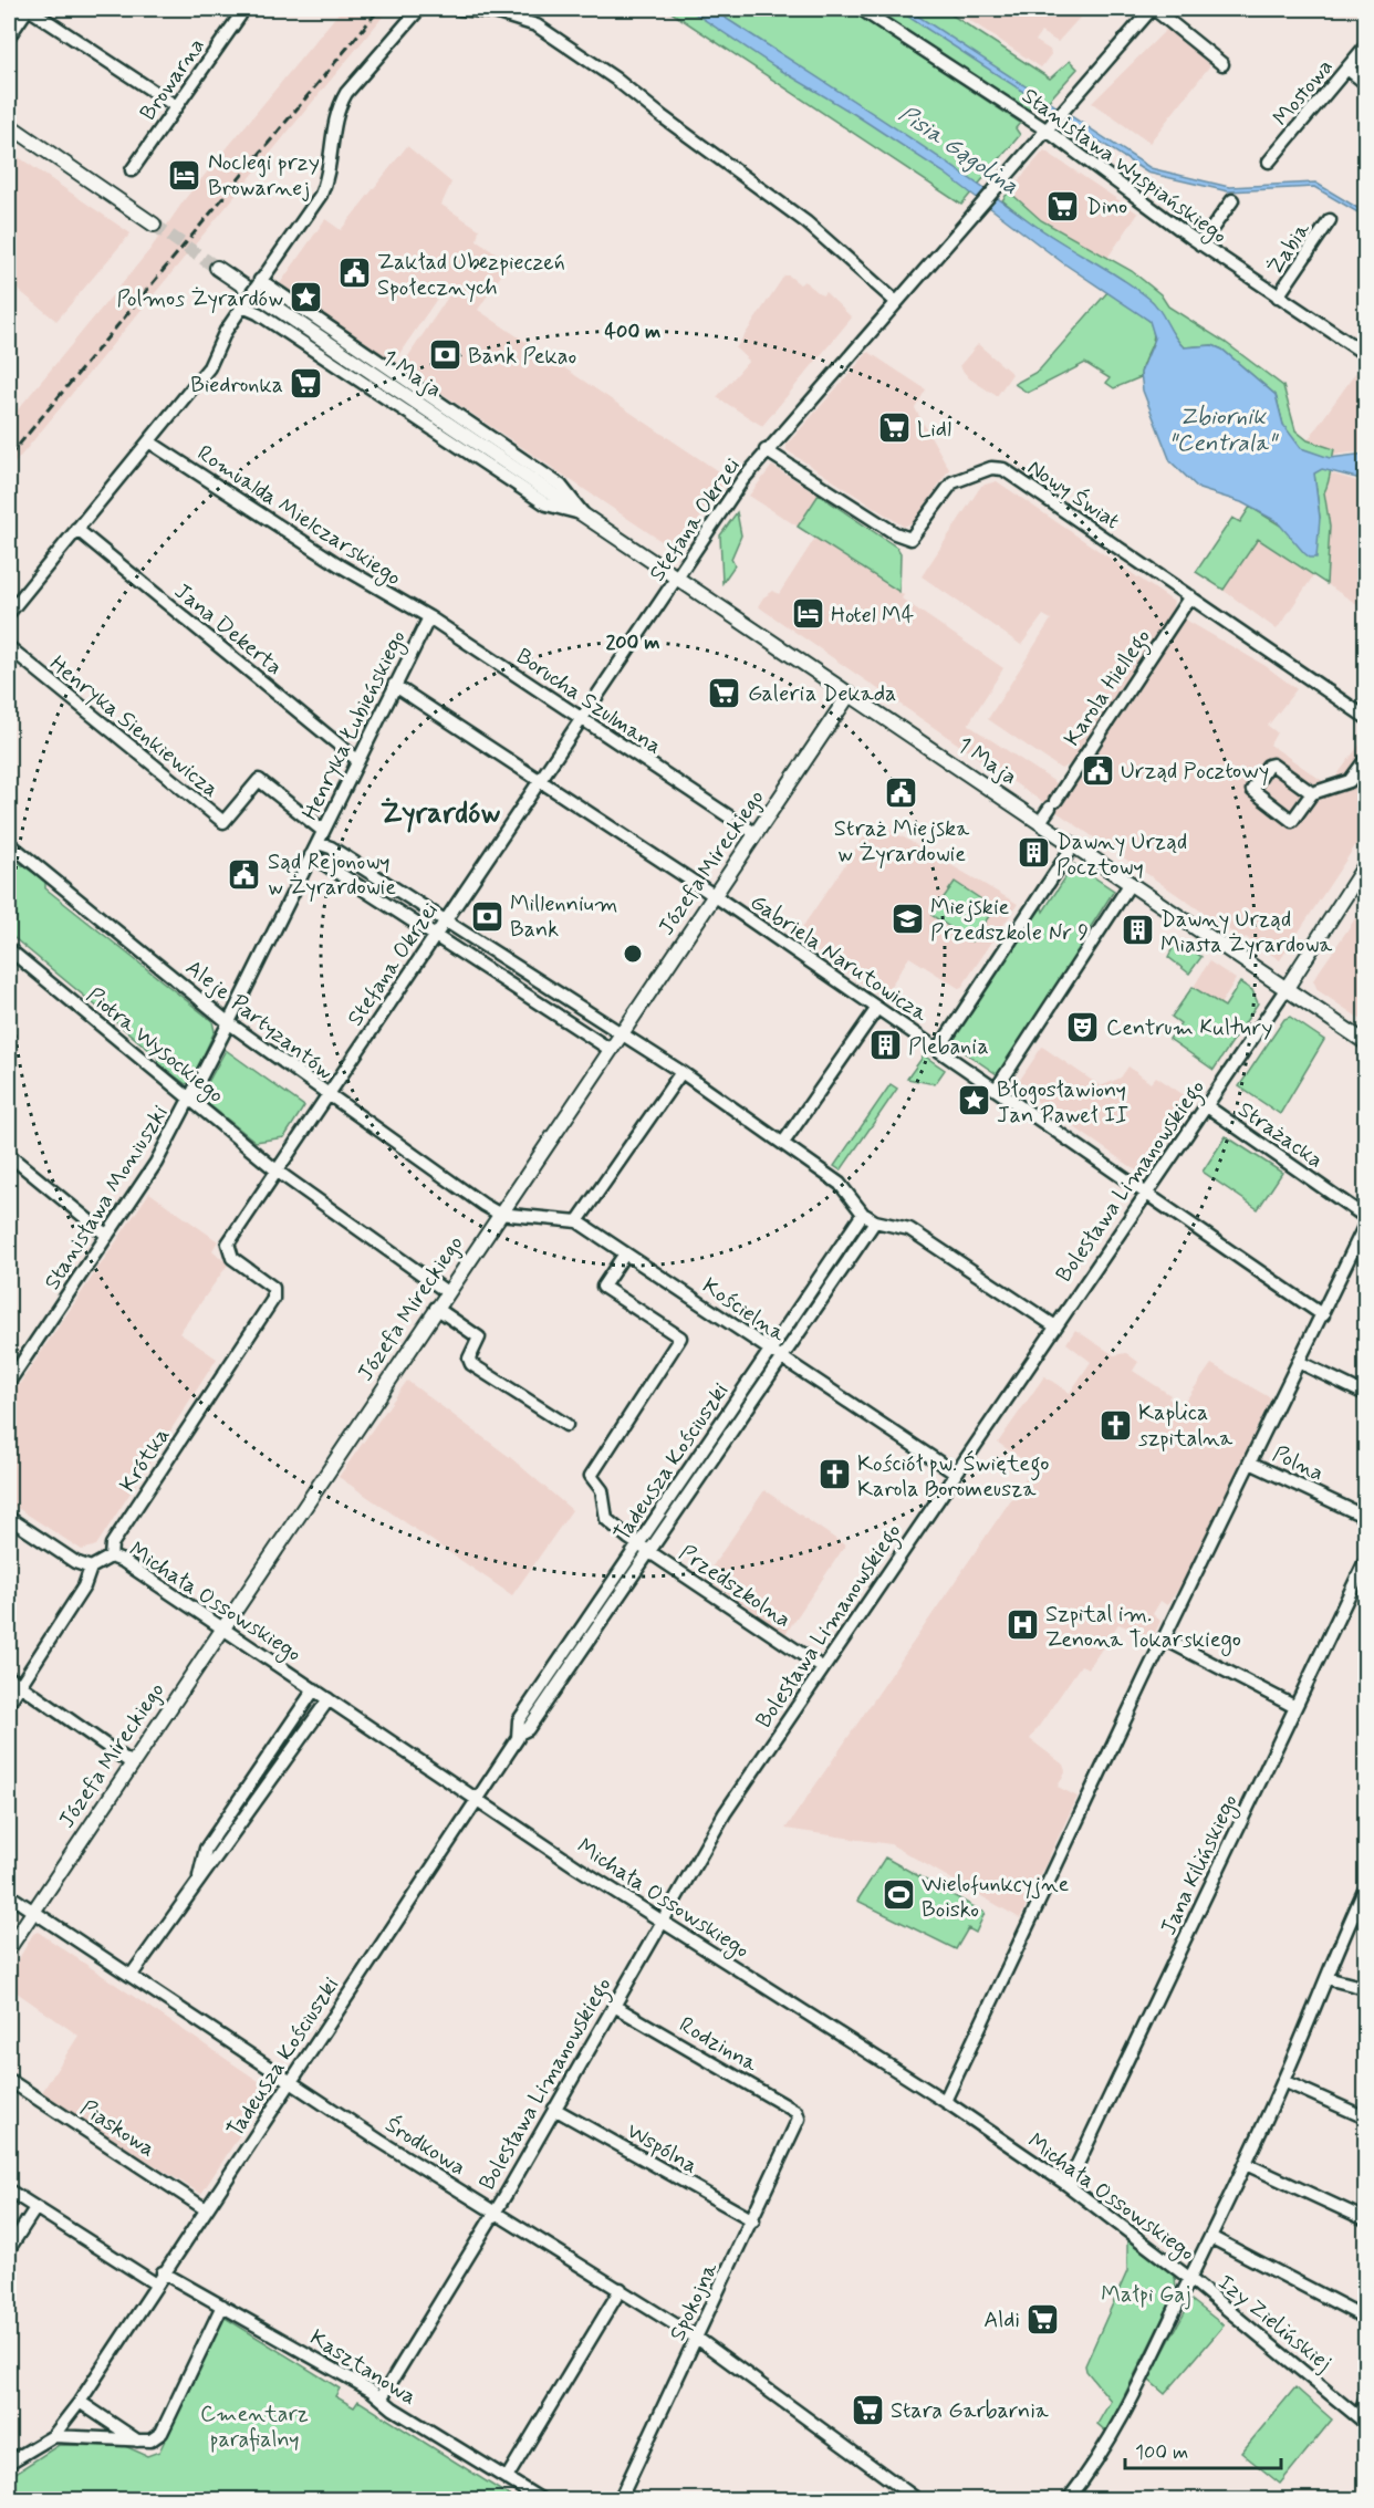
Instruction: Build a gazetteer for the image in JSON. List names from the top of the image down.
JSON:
{
  "streets": {
    "street": [
      "Browarna",
      "Mostowa",
      "Stanisława Wyspiańskiego",
      "Żabia",
      "1 Maja",
      "Nowy Świat",
      "Romualda Mielczarskiego",
      "Stefana Okrzei",
      "Jana Dekerta",
      "Karola Hiellego",
      "Borucha Szulmana",
      "Henryka Łubieńskiego",
      "Henryka Sienkiewicza",
      "Józefa Mireckiego",
      "Gabriela Narutowicza",
      "Aleje Partyzantów",
      "Piotra Wysockiego",
      "Strażacka",
      "Bolesława Limanowskiego",
      "Stanisława Moniuszki",
      "Kościelna",
      "Krótka",
      "Tadeusza Kościuszki",
      "Polna",
      "Przedszkolna",
      "Michała Ossowskiego",
      "Jana Kilińskiego",
      "Rodzinna",
      "Piaskowa",
      "Środkowa",
      "Wspólna",
      "Spokojna",
      "Izy Zielińskiej",
      "Kasztanowa"
    ]
  },
  "crossings": [
    ["Stanisława Wyspiańskiego", "Żabia"],
    ["Stanisława Wyspiańskiego", "Stefana Okrzei"],
    ["1 Maja", "Stefana Okrzei"],
    ["1 Maja", "Karola Hiellego"],
    ["1 Maja", "Józefa Mireckiego"],
    ["1 Maja", "Bolesława Limanowskiego"],
    ["Nowy Świat", "Stefana Okrzei"],
    ["Nowy Świat", "Karola Hiellego"],
    ["Romualda Mielczarskiego", "Borucha Szulmana"],
    ["Romualda Mielczarskiego", "Henryka Łubieńskiego"],
    ["Stefana Okrzei", "Borucha Szulmana"],
    ["Stefana Okrzei", "Gabriela Narutowicza"],
    ["Stefana Okrzei", "Aleje Partyzantów"],
    ["Jana Dekerta", "Henryka Łubieńskiego"],
    ["Borucha Szulmana", "Henryka Łubieńskiego"],
    ["Henryka Łubieńskiego", "Henryka Sienkiewicza"],
    ["Henryka Łubieńskiego", "Gabriela Narutowicza"],
    ["Henryka Łubieńskiego", "Aleje Partyzantów"],
    ["Henryka Łubieńskiego", "Piotra Wysockiego"],
    ["Henryka Łubieńskiego", "Stanisława Moniuszki"],
    ["Józefa Mireckiego", "Gabriela Narutowicza"],
    ["Józefa Mireckiego", "Aleje Partyzantów"],
    ["Józefa Mireckiego", "Piotra Wysockiego"],
    ["Józefa Mireckiego", "Kościelna"],
    ["Józefa Mireckiego", "Michała Ossowskiego"],
    ["Józefa Mireckiego", "Środkowa"],
    ["Gabriela Narutowicza", "Bolesława Limanowskiego"],
    ["Aleje Partyzantów", "Kościelna"],
    ["Piotra Wysockiego", "Stanisława Moniuszki"],
    ["Piotra Wysockiego", "Krótka"],
    ["Strażacka", "Bolesława Limanowskiego"],
    ["Bolesława Limanowskiego", "Kościelna"],
    ["Bolesława Limanowskiego", "Przedszkolna"],
    ["Bolesława Limanowskiego", "Michała Ossowskiego"],
    ["Bolesława Limanowskiego", "Rodzinna"],
    ["Bolesława Limanowskiego", "Środkowa"],
    ["Bolesława Limanowskiego", "Wspólna"],
    ["Bolesława Limanowskiego", "Kasztanowa"],
    ["Kościelna", "Tadeusza Kościuszki"],
    ["Kościelna", "Przedszkolna"],
    ["Krótka", "Michała Ossowskiego"],
    ["Tadeusza Kościuszki", "Przedszkolna"],
    ["Tadeusza Kościuszki", "Michała Ossowskiego"],
    ["Tadeusza Kościuszki", "Piaskowa"],
    ["Tadeusza Kościuszki", "Środkowa"],
    ["Tadeusza Kościuszki", "Kasztanowa"],
    ["Michała Ossowskiego", "Jana Kilińskiego"],
    ["Michała Ossowskiego", "Izy Zielińskiej"],
    ["Rodzinna", "Spokojna"],
    ["Środkowa", "Spokojna"],
    ["Wspólna", "Spokojna"]
  ],
  "districts": ["Żyrardów"],
  "water": ["Pisia Gągolina", "Zbiornik \"Centrala\""],
  "parks": ["Małpi Gaj", "Cmentarz parafialny"],
  "places": {
    "hotel": ["Noclegi przy Browarnej", "Hotel M4"],
    "supermarket": [
      "Dino",
      "Biedronka",
      "Lidl",
      "Galeria Dekada",
      "Aldi",
      "Stara Garbarnia"
    ],
    "public building": [
      "Zakład Ubezpieczeń Społecznych",
      "Urząd Pocztowy",
      "Straż Miejska w Żyrardowie",
      "Sąd Rejonowy w Żyrardowie"
    ],
    "place": ["Polmos Żyrardów", "Błogosławiony Jan Paweł II"],
    "bank": ["Bank Pekao", "Millennium Bank"],
    "building": ["Dawny Urząd Pocztowy", "Dawny Urząd Miasta Żyrardowa", "Plebania"],
    "school or university": ["Miejskie Przedszkole Nr 9"],
    "theatre": ["Centrum Kultury"],
    "church": ["Kaplica szpitalna", "Kościół pw. Świętego Karola Boromeusza"],
    "hospital": ["Szpital im. Zenona Tokarskiego"],
    "sports": ["Wielofunkcyjne Boisko"]
  },
  "scale_bar": "100 m",
  "rings": ["400 m", "200 m"]
}
